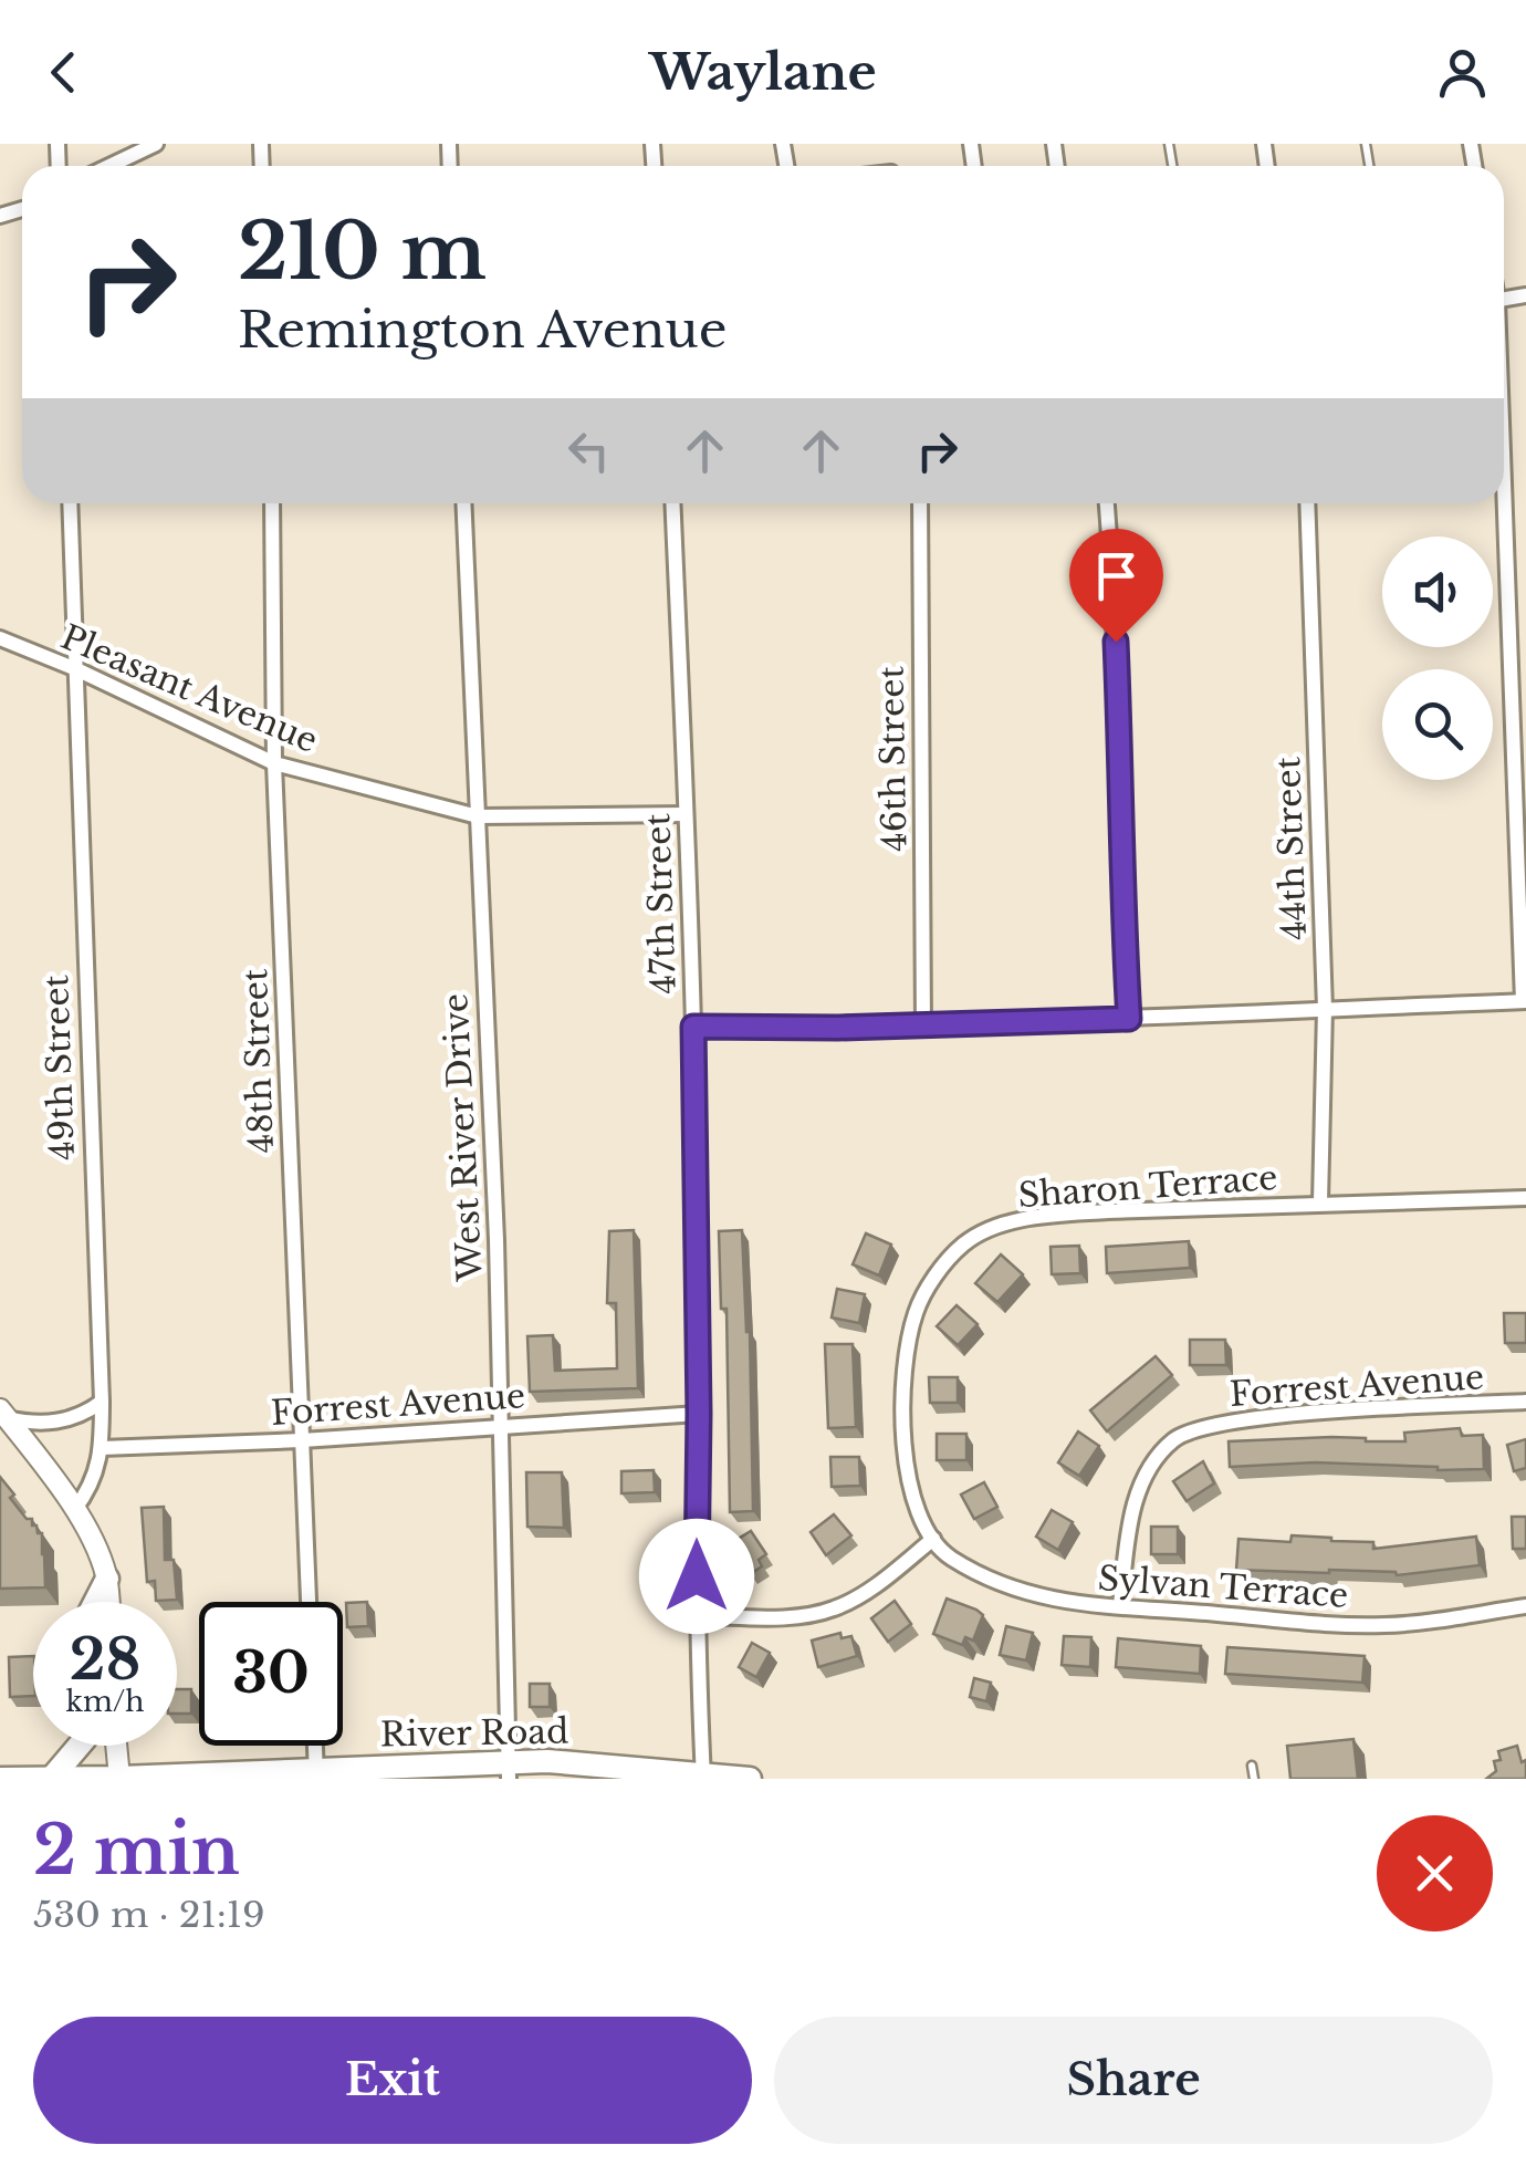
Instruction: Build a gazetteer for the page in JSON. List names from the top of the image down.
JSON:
{
  "streets": {
    "main road": ["River Road"],
    "street": [
      "Pleasant Avenue",
      "46th Street",
      "44th Street",
      "47th Street",
      "48th Street",
      "49th Street",
      "West River Drive",
      "Sharon Terrace",
      "Forrest Avenue",
      "Sylvan Terrace"
    ]
  },
  "crossings": [
    ["Pleasant Avenue", "47th Street"],
    ["Pleasant Avenue", "48th Street"],
    ["Pleasant Avenue", "49th Street"],
    ["Pleasant Avenue", "West River Drive"],
    ["44th Street", "Sharon Terrace"],
    ["47th Street", "Forrest Avenue"],
    ["47th Street", "River Road"],
    ["48th Street", "Forrest Avenue"],
    ["49th Street", "Forrest Avenue"],
    ["West River Drive", "Forrest Avenue"],
    ["West River Drive", "River Road"],
    ["Sharon Terrace", "Sylvan Terrace"],
    ["Forrest Avenue", "Sylvan Terrace"]
  ],
  "page": {
    "header": "Waylane",
    "turn": ["210 m", "Remington Avenue"],
    "speed": "28 km/h",
    "limit": "30",
    "heading": ["2 min", "530 m · 21:19"],
    "buttons": ["Exit", "Share"]
  }
}
